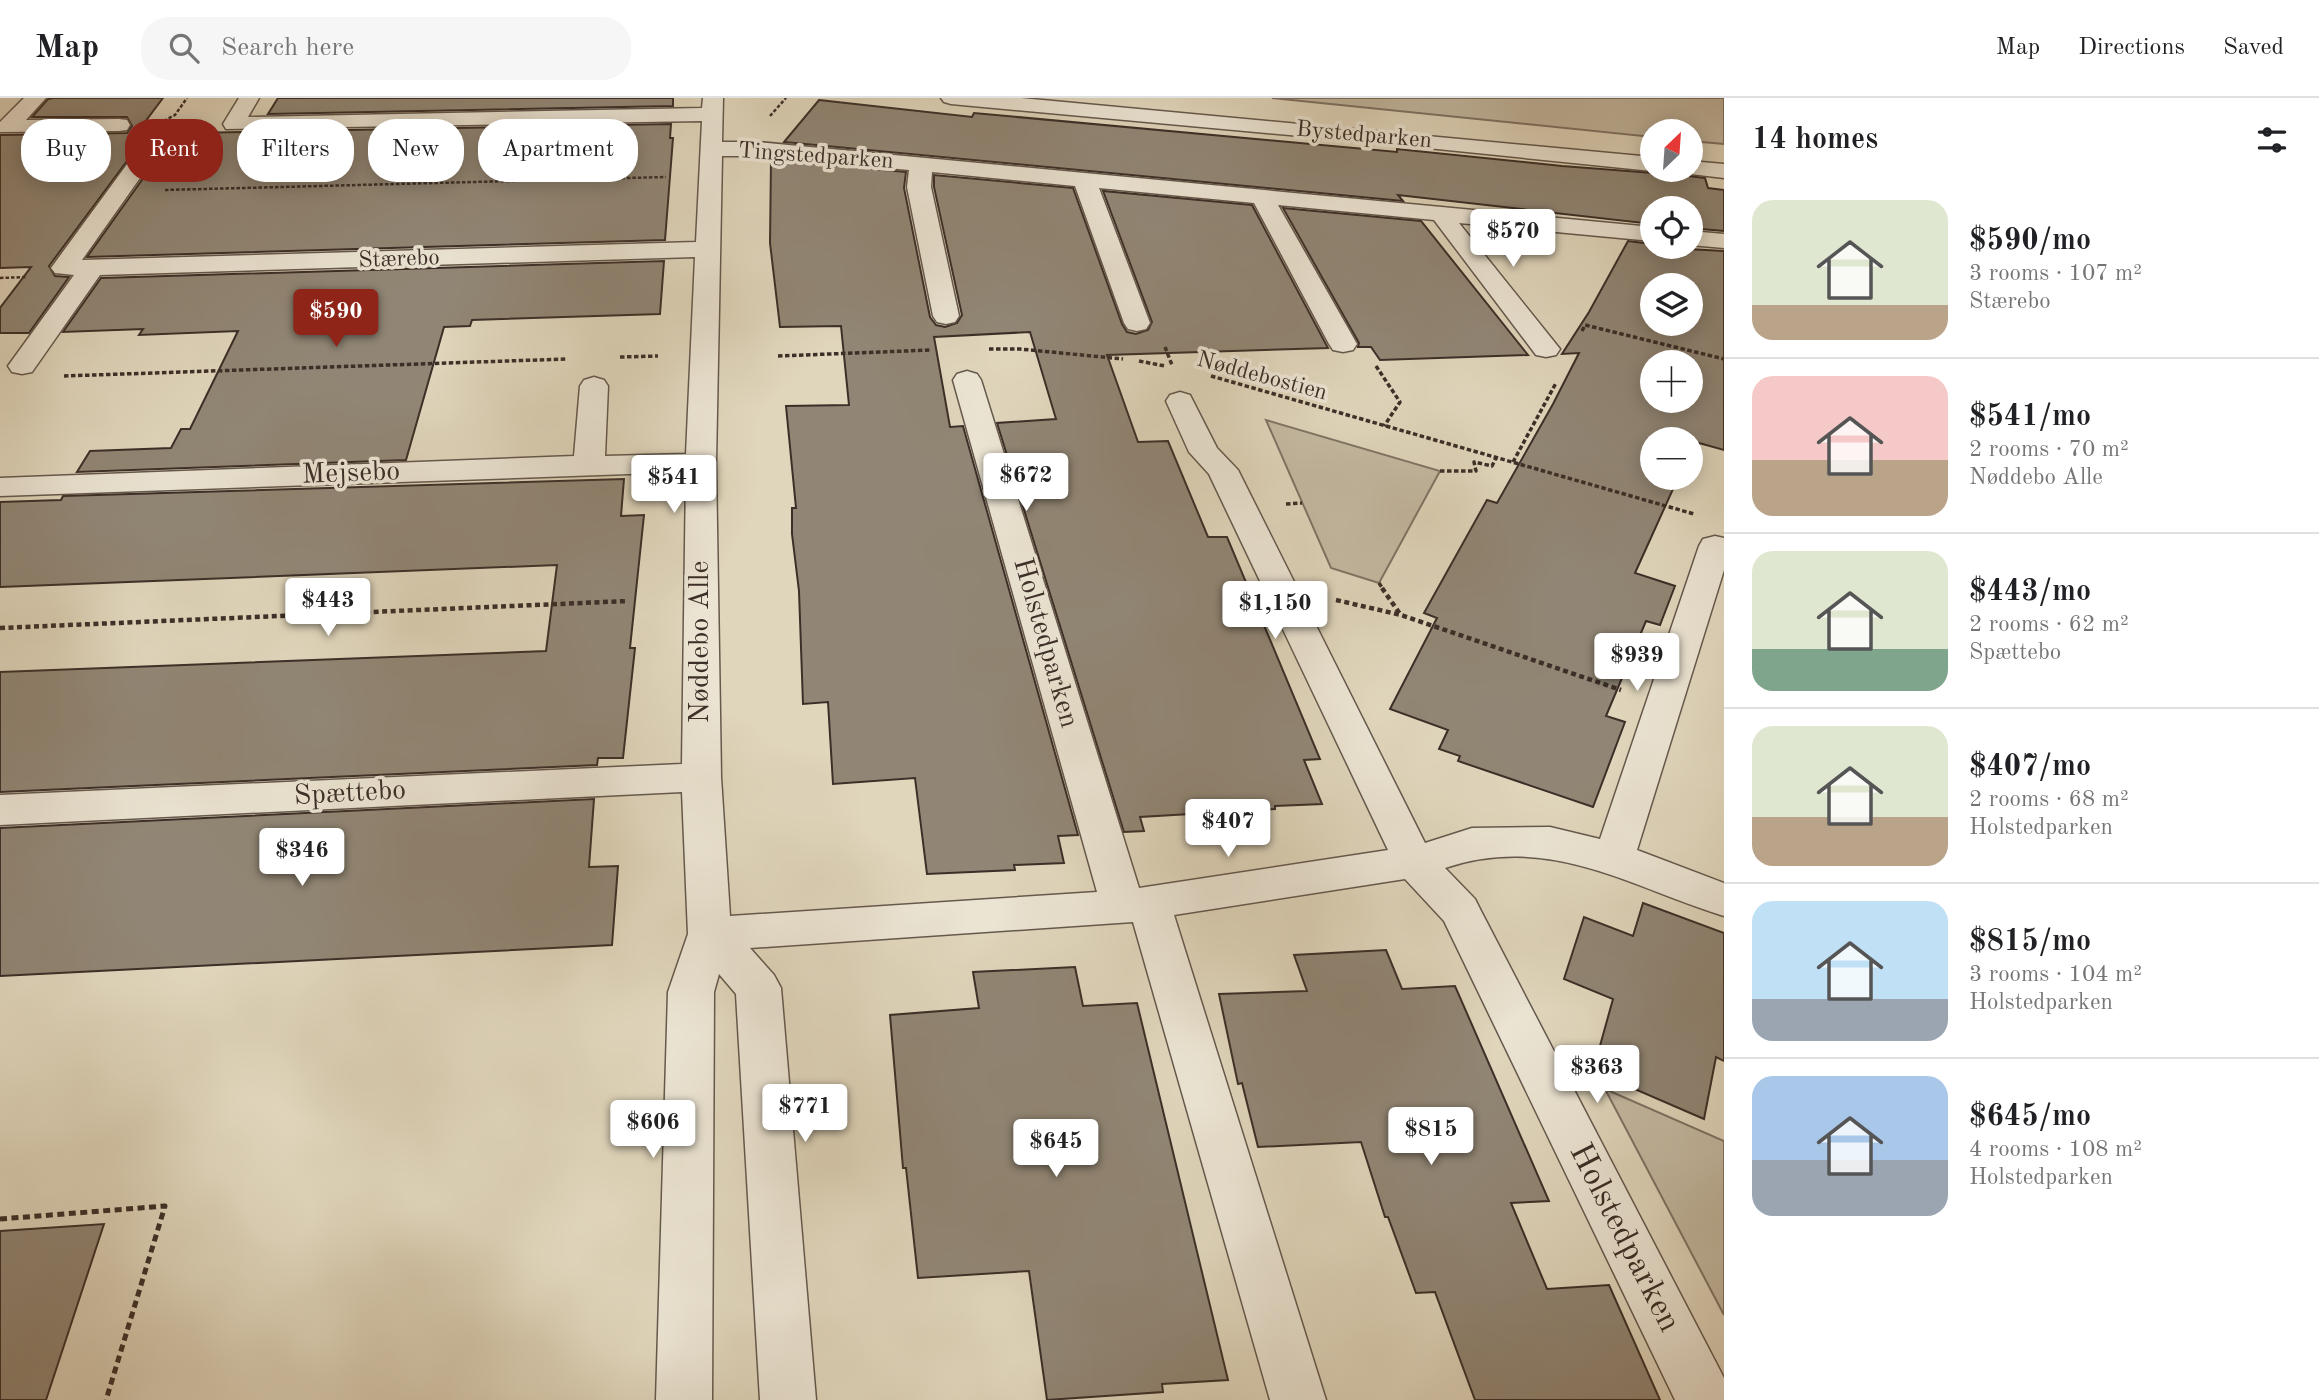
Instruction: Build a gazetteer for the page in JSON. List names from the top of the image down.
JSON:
{
  "streets": {
    "street": [
      "Bystedparken",
      "Tingstedparken",
      "Stærebo",
      "Mejsebo",
      "Nøddebo Alle",
      "Holstedparken",
      "Spættebo"
    ],
    "path": ["Nøddebostien"]
  },
  "crossings": [
    ["Tingstedparken", "Nøddebo Alle"],
    ["Stærebo", "Nøddebo Alle"],
    ["Nøddebostien", "Holstedparken"],
    ["Mejsebo", "Nøddebo Alle"],
    ["Nøddebo Alle", "Spættebo"]
  ],
  "north": "top right",
  "page": {
    "header": "Map",
    "search": "Search here",
    "nav": ["Map", "Directions", "Saved"],
    "heading": "14 homes",
    "map_buttons": ["+", "−"],
    "chip": [
      "Buy",
      "Rent",
      "Filters",
      "New",
      "Apartment"
    ],
    "list": [
      {
        "name": "$590/mo",
        "note": "3 rooms · 107 m² · Stærebo"
      },
      {
        "name": "$541/mo",
        "note": "2 rooms · 70 m² · Nøddebo Alle"
      },
      {
        "name": "$443/mo",
        "note": "2 rooms · 62 m² · Spættebo"
      },
      {
        "name": "$407/mo",
        "note": "2 rooms · 68 m² · Holstedparken"
      },
      {
        "name": "$815/mo",
        "note": "3 rooms · 104 m² · Holstedparken"
      },
      {
        "name": "$645/mo",
        "note": "4 rooms · 108 m² · Holstedparken"
      }
    ],
    "price": [
      "$570",
      "$590",
      "$672",
      "$541",
      "$443",
      "$1,150",
      "$939",
      "$407",
      "$346",
      "$363",
      "$771",
      "$606",
      "$815",
      "$645"
    ]
  }
}
